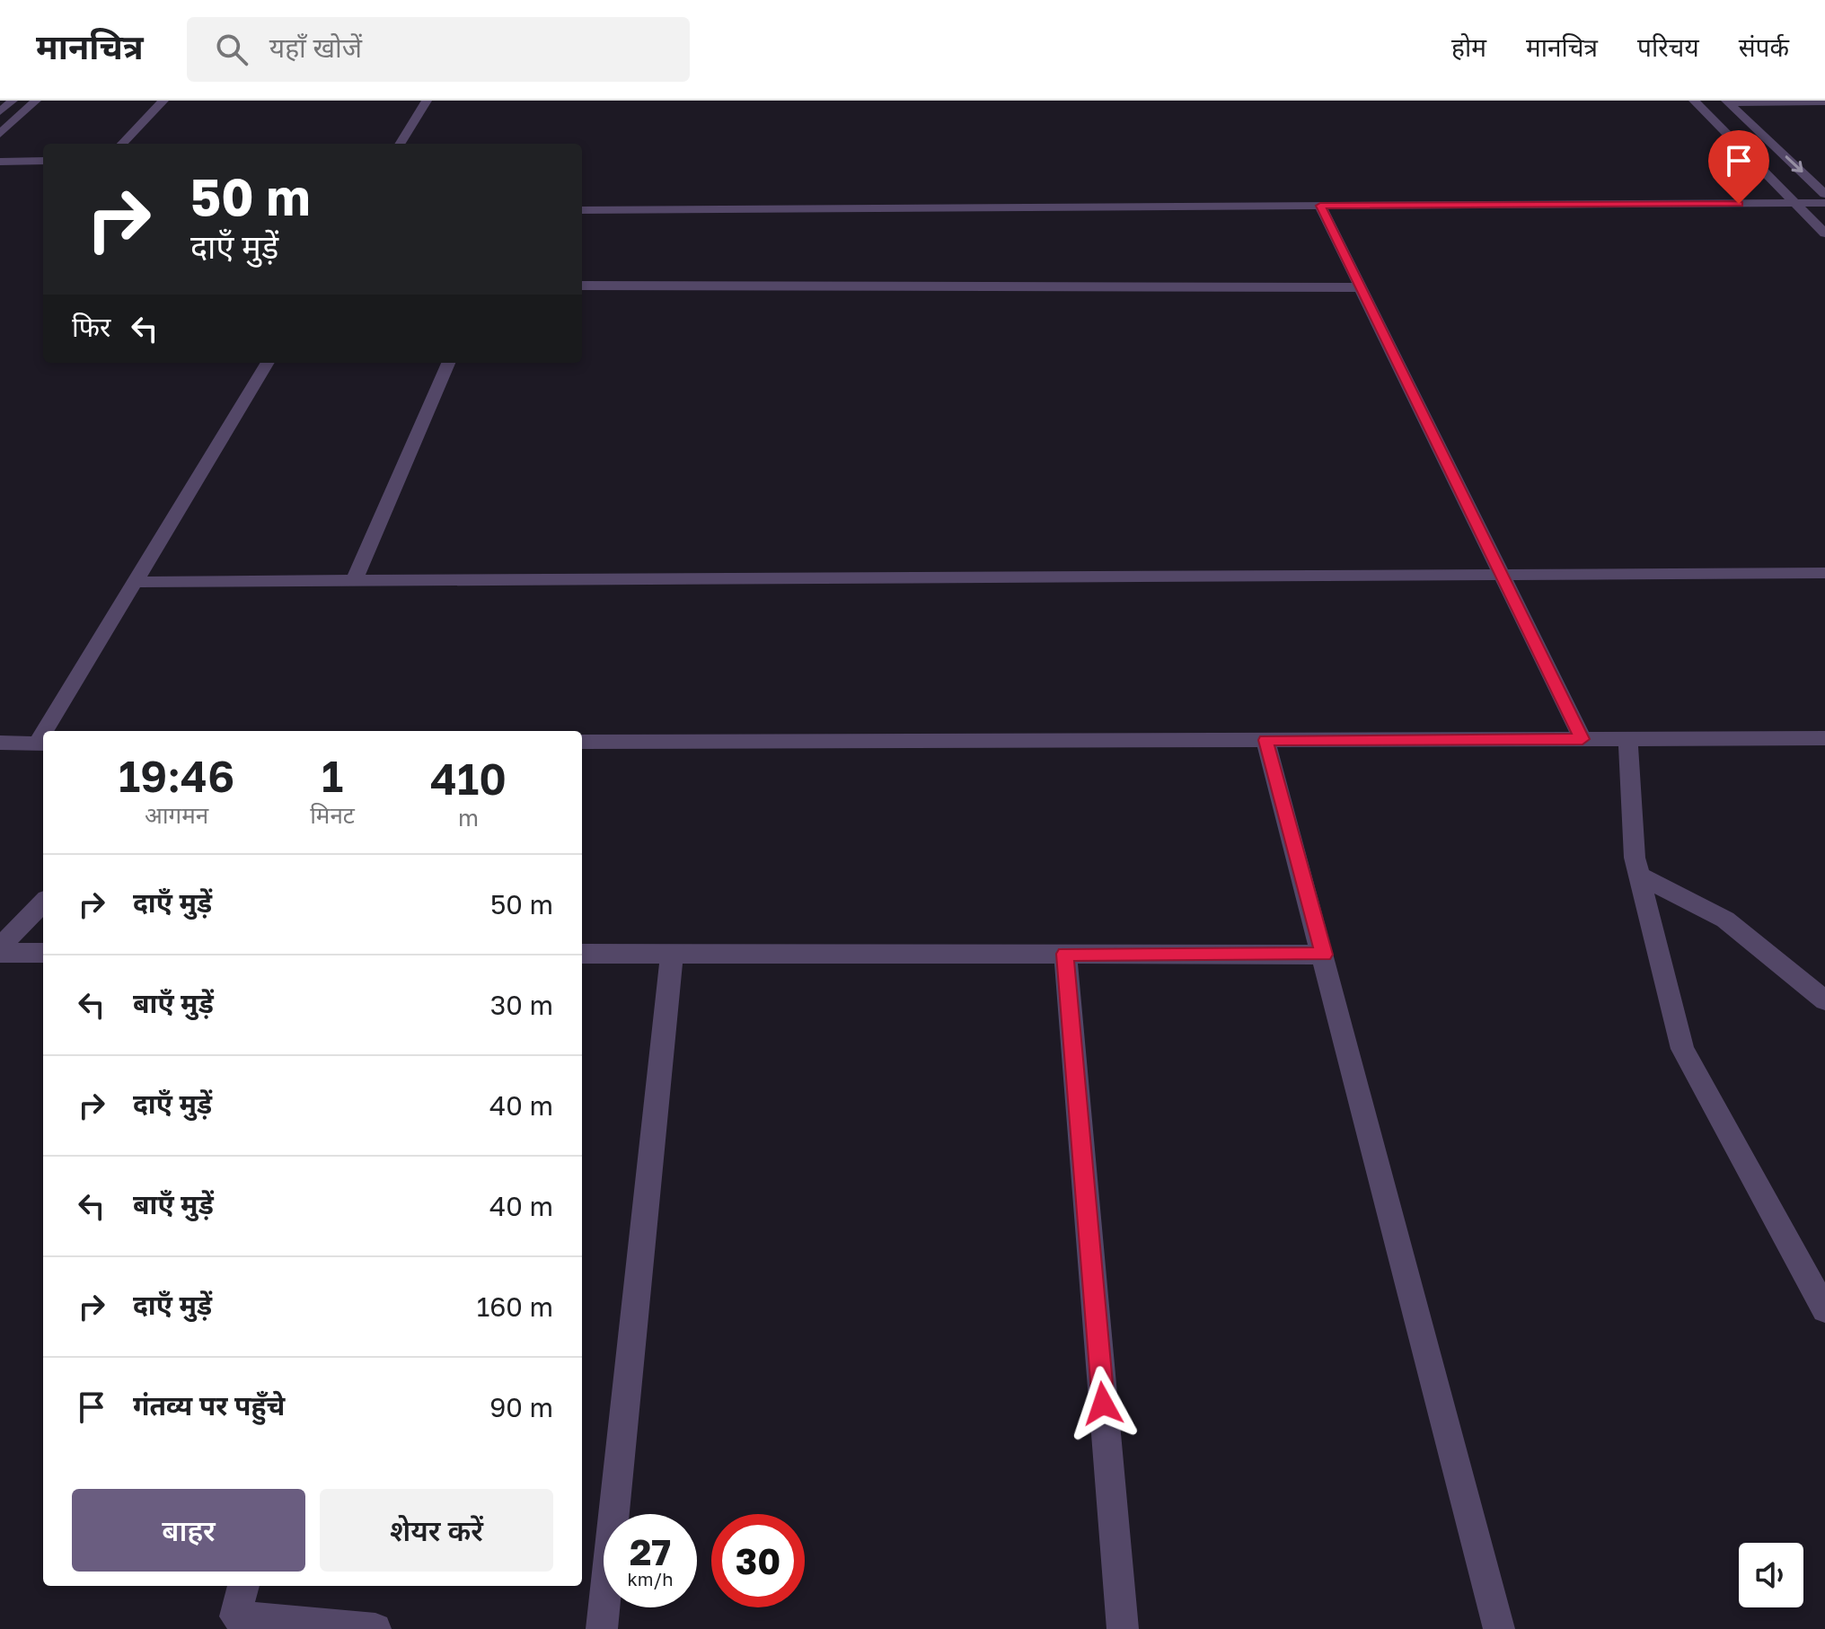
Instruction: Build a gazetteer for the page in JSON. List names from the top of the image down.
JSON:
{
  "page": {
    "header": "मानचित्र",
    "search": "यहाँ खोजें",
    "nav": [
      "होम",
      "मानचित्र",
      "परिचय",
      "संपर्क"
    ],
    "turn": ["50 m", "दाएँ मुड़ें"],
    "then": "फिर",
    "eta": [
      "19:46",
      "आगमन",
      "1",
      "मिनट",
      "410",
      "m"
    ],
    "list": [
      {
        "name": "दाएँ मुड़ें",
        "value": "50 m"
      },
      {
        "name": "बाएँ मुड़ें",
        "value": "30 m"
      },
      {
        "name": "दाएँ मुड़ें",
        "value": "40 m"
      },
      {
        "name": "बाएँ मुड़ें",
        "value": "40 m"
      },
      {
        "name": "दाएँ मुड़ें",
        "value": "160 m"
      },
      {
        "name": "गंतव्य पर पहुँचे",
        "value": "90 m"
      }
    ],
    "buttons": ["बाहर", "शेयर करें"],
    "speed": "27 km/h",
    "limit": "30"
  }
}
